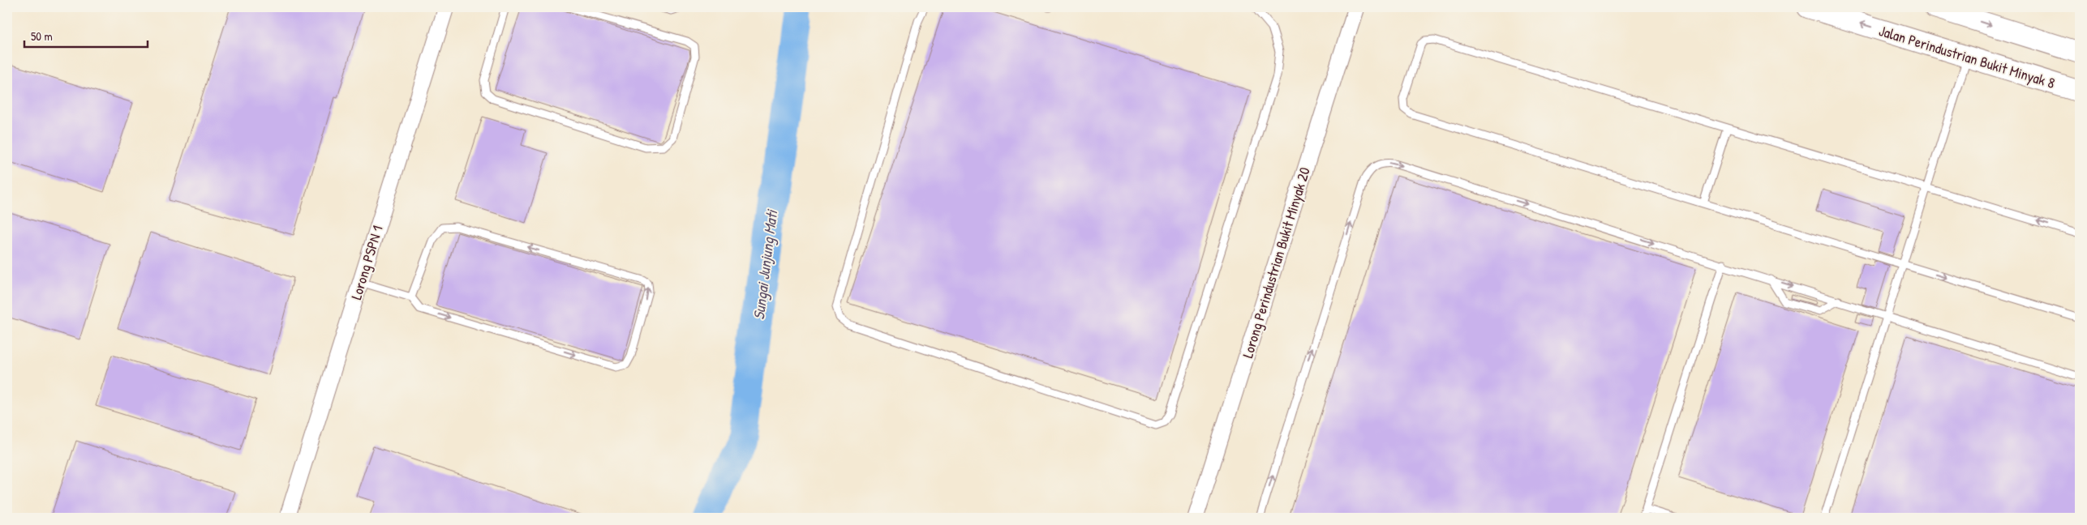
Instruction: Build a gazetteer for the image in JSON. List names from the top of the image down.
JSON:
{
  "streets": {
    "street": ["Jalan Perindustrian Bukit Minyak 8", "Lorong PSPN 1", "Lorong Perindustrian Bukit Minyak 20"]
  },
  "one_way": ["Jalan Perindustrian Bukit Minyak 8"],
  "water": ["Sungai Junjung Mati"],
  "scale_bar": "50 m"
}
